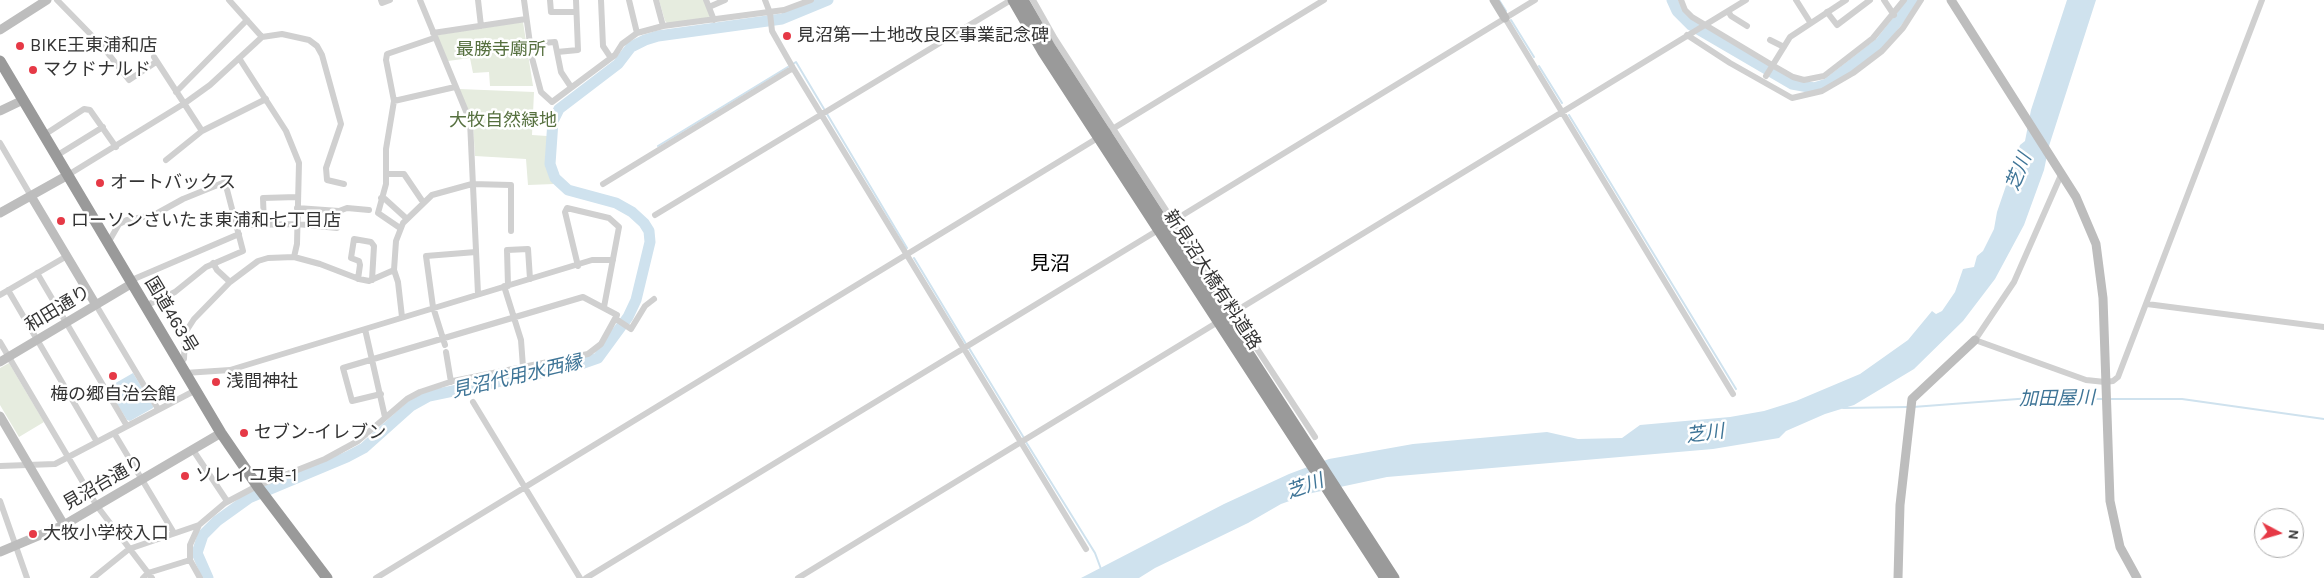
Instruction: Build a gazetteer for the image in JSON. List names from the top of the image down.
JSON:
{
  "streets": {
    "highway": ["新見沼大橋有料道路", "国道463号"],
    "street": ["和田通り", "見沼台通り"]
  },
  "crossings": [
    ["和田通り", "国道463号"],
    ["国道463号", "見沼台通り"]
  ],
  "districts": ["見沼"],
  "water": ["芝川", "見沼代用水西縁", "加田屋川"],
  "parks": ["最勝寺廟所", "大牧自然緑地"],
  "places": [
    "見沼第一土地改良区事業記念碑",
    "BIKE王東浦和店",
    "マクドナルド",
    "オートバックス",
    "ローソンさいたま東浦和七丁目店",
    "梅の郷自治会館",
    "浅間神社",
    "セブン-イレブン",
    "ソレイユ東-1",
    "大牧小学校入口"
  ],
  "north": "right"
}
